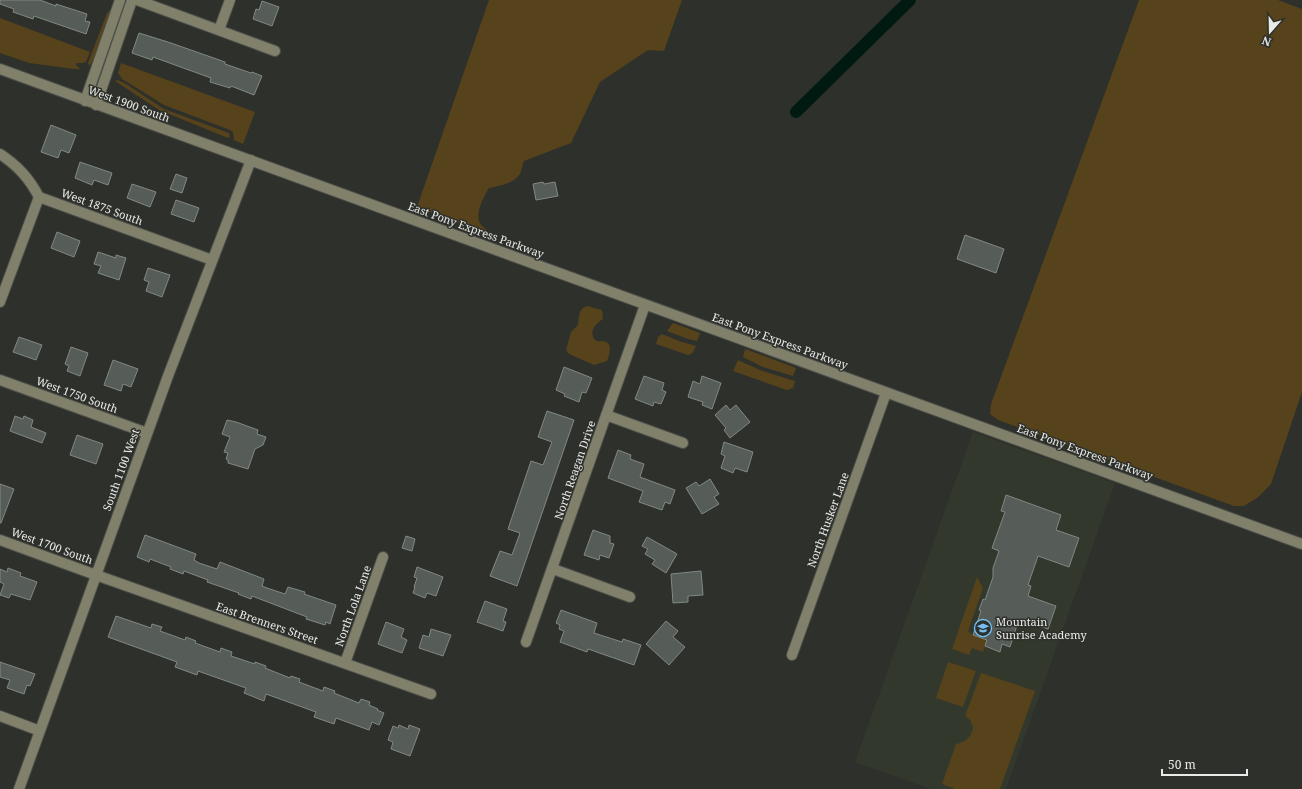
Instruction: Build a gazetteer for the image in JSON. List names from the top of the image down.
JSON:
{
  "streets": {
    "street": [
      "West 1900 South",
      "West 1875 South",
      "East Pony Express Parkway",
      "West 1750 South",
      "South 1100 West",
      "North Reagan Drive",
      "North Husker Lane",
      "West 1700 South",
      "North Lola Lane",
      "East Brenners Street"
    ]
  },
  "crossings": [
    ["West 1900 South", "East Pony Express Parkway"],
    ["West 1900 South", "South 1100 West"],
    ["West 1875 South", "South 1100 West"],
    ["East Pony Express Parkway", "South 1100 West"],
    ["East Pony Express Parkway", "North Reagan Drive"],
    ["East Pony Express Parkway", "North Husker Lane"],
    ["West 1750 South", "South 1100 West"],
    ["South 1100 West", "West 1700 South"],
    ["South 1100 West", "East Brenners Street"],
    ["West 1700 South", "East Brenners Street"],
    ["North Lola Lane", "East Brenners Street"]
  ],
  "places": {
    "school or university": ["Mountain Sunrise Academy"]
  },
  "scale_bar": "50 m",
  "north": "bottom"
}
